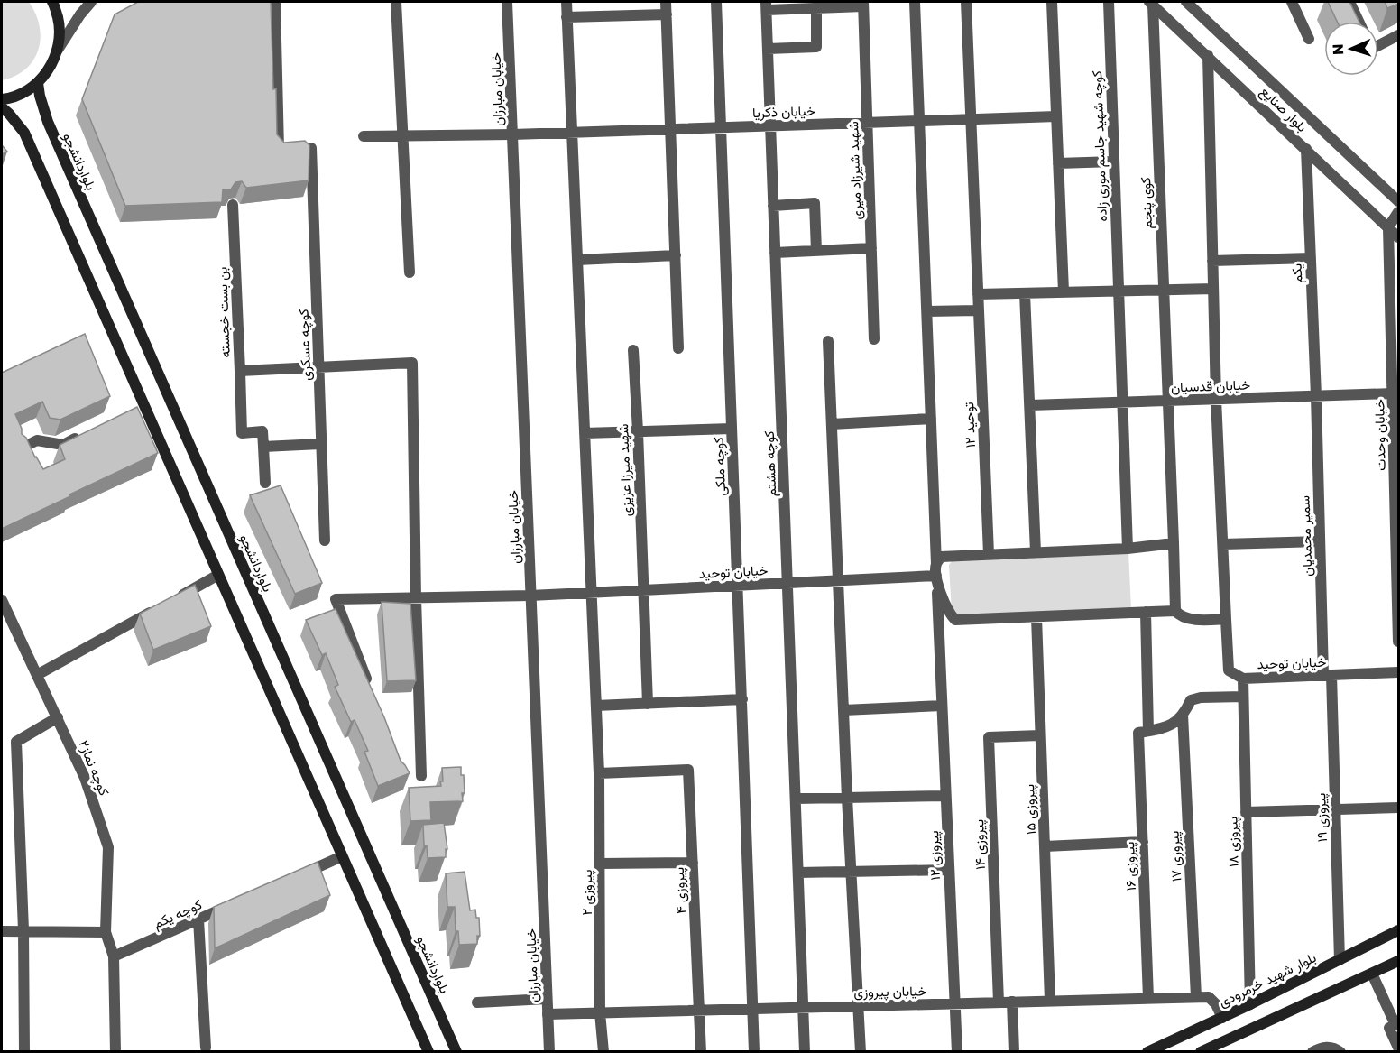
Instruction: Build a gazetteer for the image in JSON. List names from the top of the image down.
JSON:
{
  "streets": {
    "main road": ["بلواردانشجو", "بلوار شهید خرمرودی"],
    "street": [
      "خیابان مبارزان",
      "بلوار صنایع",
      "خیابان ذکریا",
      "کوچه شهید جاسم موری زاده",
      "شهید شیرزاد میری",
      "کوی پنجم",
      "یکم",
      "بن بست خجسته",
      "کوچه عسکری",
      "خیابان قدسیان",
      "توحید ۱۲",
      "خیابان وحدت",
      "کوچه هشتم",
      "کوچه ملکی",
      "شهید میرزا عزیزی",
      "سمیر محمدیان",
      "خیابان توحید",
      "کوچه نماز۲",
      "پیروزی ۱۵",
      "پیروزی ۱۹",
      "پیروزی ۱۸",
      "پیروزی ۱۴",
      "پیروزی ۱۲",
      "پیروزی ۱۷",
      "پیروزی ۱۶",
      "پیروزی ۴",
      "پیروزی ۲",
      "کوچه یکم",
      "خیابان پیروزی"
    ]
  },
  "crossings": [
    ["خیابان مبارزان", "خیابان ذکریا"],
    ["خیابان مبارزان", "خیابان توحید"],
    ["خیابان مبارزان", "خیابان پیروزی"],
    ["بلوار صنایع", "کوی پنجم"],
    ["بلوار صنایع", "یکم"],
    ["بلوار صنایع", "خیابان وحدت"],
    ["خیابان ذکریا", "شهید شیرزاد میری"],
    ["خیابان ذکریا", "توحید ۱۲"],
    ["خیابان ذکریا", "کوچه هشتم"],
    ["خیابان ذکریا", "کوچه ملکی"],
    ["کوچه شهید جاسم موری زاده", "خیابان قدسیان"],
    ["کوچه شهید جاسم موری زاده", "خیابان توحید"],
    ["کوی پنجم", "خیابان قدسیان"],
    ["کوی پنجم", "خیابان توحید"],
    ["یکم", "خیابان قدسیان"],
    ["یکم", "سمیر محمدیان"],
    ["بن بست خجسته", "کوچه عسکری"],
    ["خیابان قدسیان", "خیابان وحدت"],
    ["خیابان قدسیان", "سمیر محمدیان"],
    ["توحید ۱۲", "خیابان توحید"],
    ["کوچه هشتم", "خیابان توحید"],
    ["کوچه هشتم", "خیابان پیروزی"],
    ["کوچه ملکی", "خیابان توحید"],
    ["کوچه ملکی", "خیابان پیروزی"],
    ["شهید میرزا عزیزی", "خیابان توحید"],
    ["سمیر محمدیان", "خیابان توحید"],
    ["سمیر محمدیان", "پیروزی ۱۹"],
    ["خیابان توحید", "پیروزی ۱۹"],
    ["خیابان توحید", "پیروزی ۱۸"],
    ["خیابان توحید", "پیروزی ۱۲"],
    ["کوچه نماز۲", "کوچه یکم"],
    ["پیروزی ۱۵", "پیروزی ۱۴"],
    ["پیروزی ۱۵", "خیابان پیروزی"],
    ["پیروزی ۱۹", "بلوار شهید خرمرودی"],
    ["پیروزی ۱۸", "بلوار شهید خرمرودی"],
    ["پیروزی ۱۴", "خیابان پیروزی"],
    ["پیروزی ۱۲", "خیابان پیروزی"],
    ["پیروزی ۱۷", "خیابان پیروزی"],
    ["پیروزی ۱۶", "خیابان پیروزی"],
    ["پیروزی ۴", "پیروزی ۲"],
    ["پیروزی ۴", "خیابان پیروزی"],
    ["پیروزی ۲", "خیابان پیروزی"],
    ["بلوار شهید خرمرودی", "خیابان پیروزی"]
  ],
  "north": "left"
}
